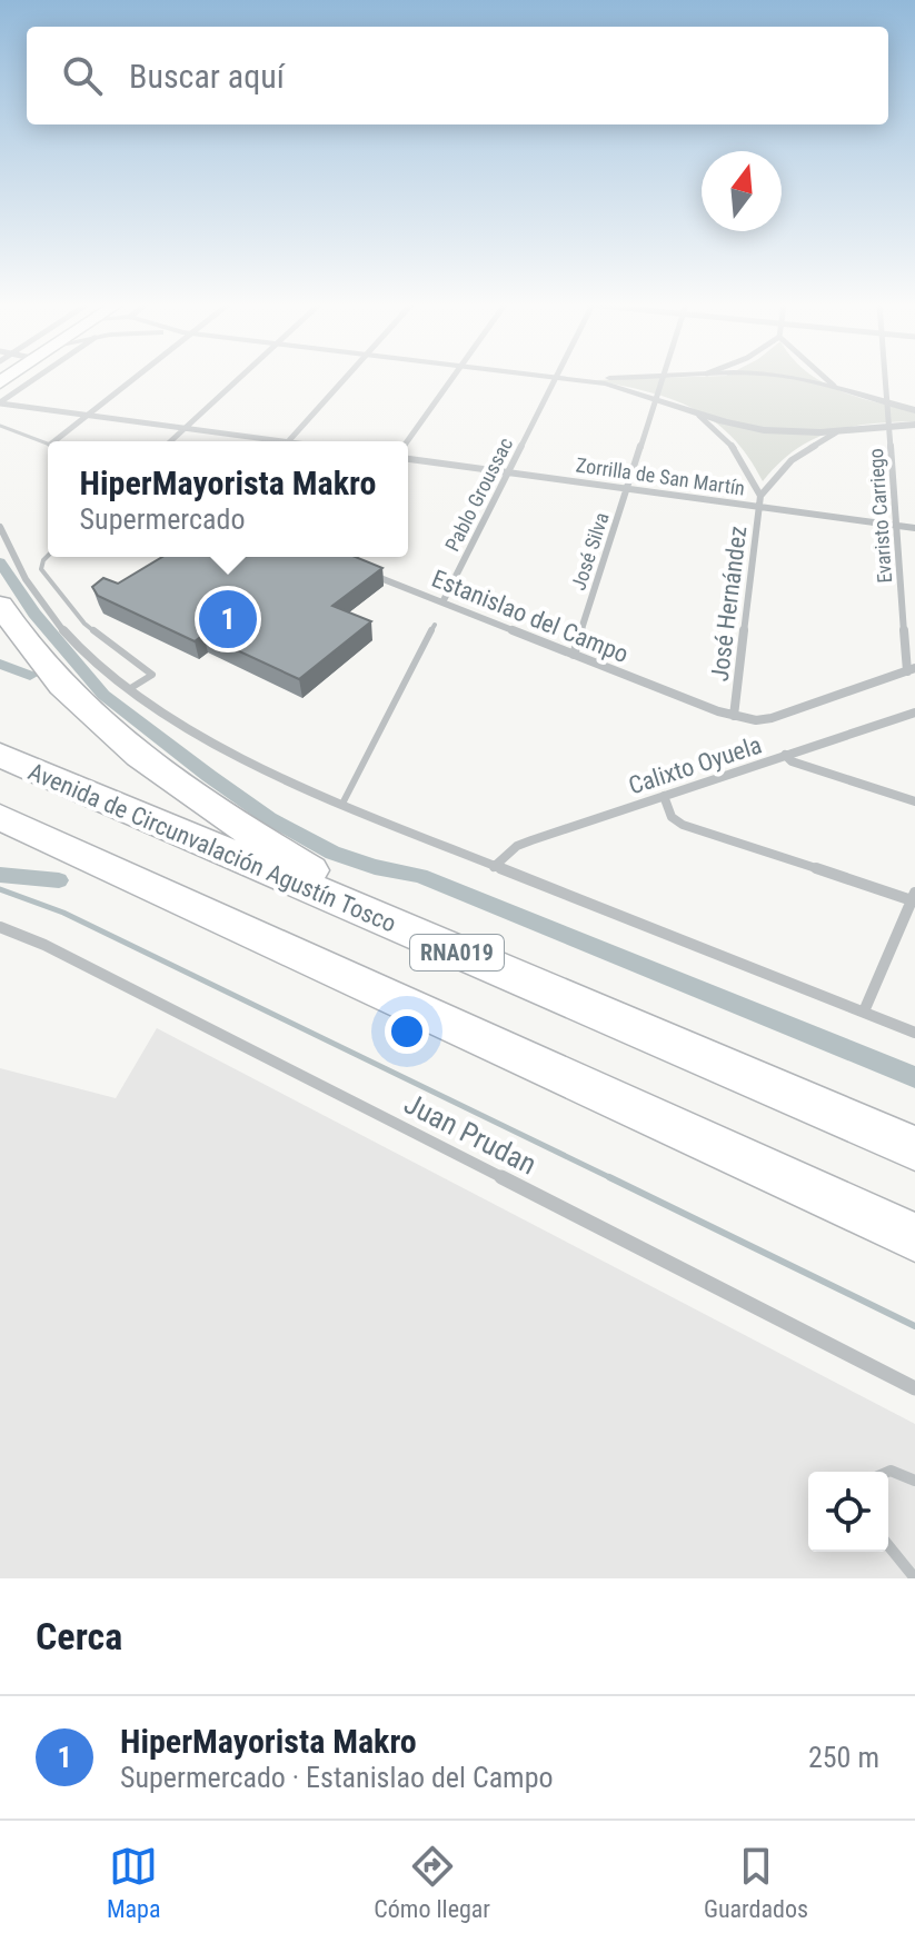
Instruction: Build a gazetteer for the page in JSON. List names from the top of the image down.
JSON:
{
  "streets": {
    "highway": ["Avenida de Circunvalación Agustín Tosco", "RNA019"],
    "street": [
      "Zorrilla de San Martín",
      "Pablo Groussac",
      "Evaristo Carriego",
      "José Silva",
      "José Hernández",
      "Estanislao del Campo",
      "Calixto Oyuela",
      "Juan Prudan"
    ]
  },
  "crossings": [
    ["Zorrilla de San Martín", "Pablo Groussac"],
    ["Zorrilla de San Martín", "Evaristo Carriego"],
    ["Zorrilla de San Martín", "José Silva"],
    ["Zorrilla de San Martín", "José Hernández"],
    ["Pablo Groussac", "Estanislao del Campo"],
    ["Evaristo Carriego", "Calixto Oyuela"],
    ["José Silva", "Estanislao del Campo"],
    ["José Hernández", "Estanislao del Campo"],
    ["José Hernández", "Calixto Oyuela"],
    ["Estanislao del Campo", "Calixto Oyuela"]
  ],
  "north": "top",
  "page": {
    "search": "Buscar aquí",
    "popup": ["HiperMayorista Makro", "Supermercado"],
    "pins": "1",
    "heading": "Cerca",
    "list": [
      {
        "mark": "1",
        "name": "HiperMayorista Makro",
        "note": "Supermercado · Estanislao del Campo",
        "value": "250 m"
      }
    ],
    "nav": ["Mapa", "Cómo llegar", "Guardados"]
  }
}
